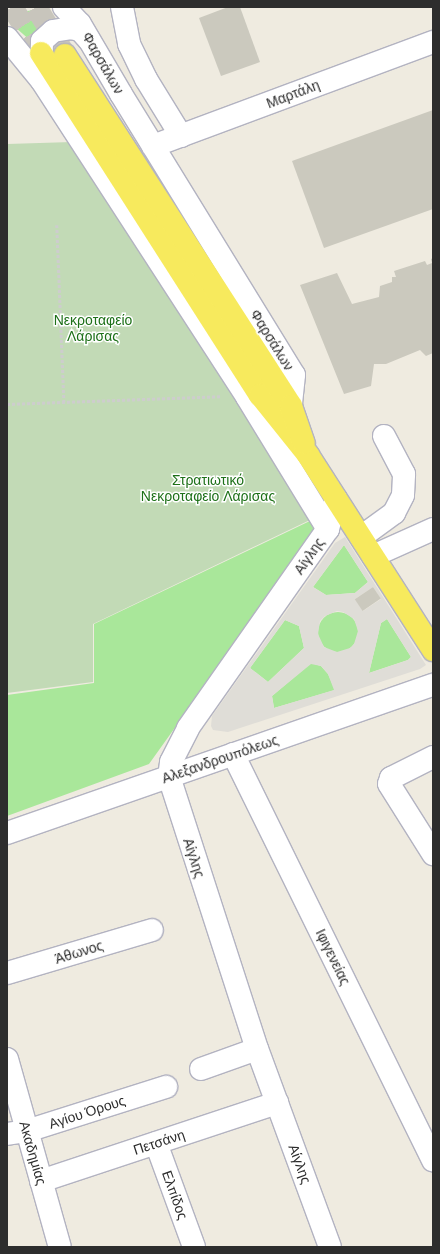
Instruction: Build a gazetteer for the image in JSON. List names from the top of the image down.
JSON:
{
  "streets": {
    "main road": ["Φαρσάλων"],
    "street": [
      "Μαρτάλη",
      "Αίγλης",
      "Αλεξανδρουπόλεως",
      "Άθωνος",
      "Ιφιγενείας",
      "Αγίου Όρους",
      "Πετσάνη",
      "Ακαδημίας",
      "Ελπίδος"
    ]
  },
  "crossings": [
    ["Φαρσάλων", "Μαρτάλη"],
    ["Αίγλης", "Αλεξανδρουπόλεως"],
    ["Αίγλης", "Πετσάνη"],
    ["Αλεξανδρουπόλεως", "Ιφιγενείας"],
    ["Αγίου Όρους", "Ακαδημίας"],
    ["Πετσάνη", "Ακαδημίας"],
    ["Πετσάνη", "Ελπίδος"]
  ],
  "parks": ["Νεκροταφείο Λάρισας", "Στρατιωτικό Νεκροταφείο Λάρισας"]
}
